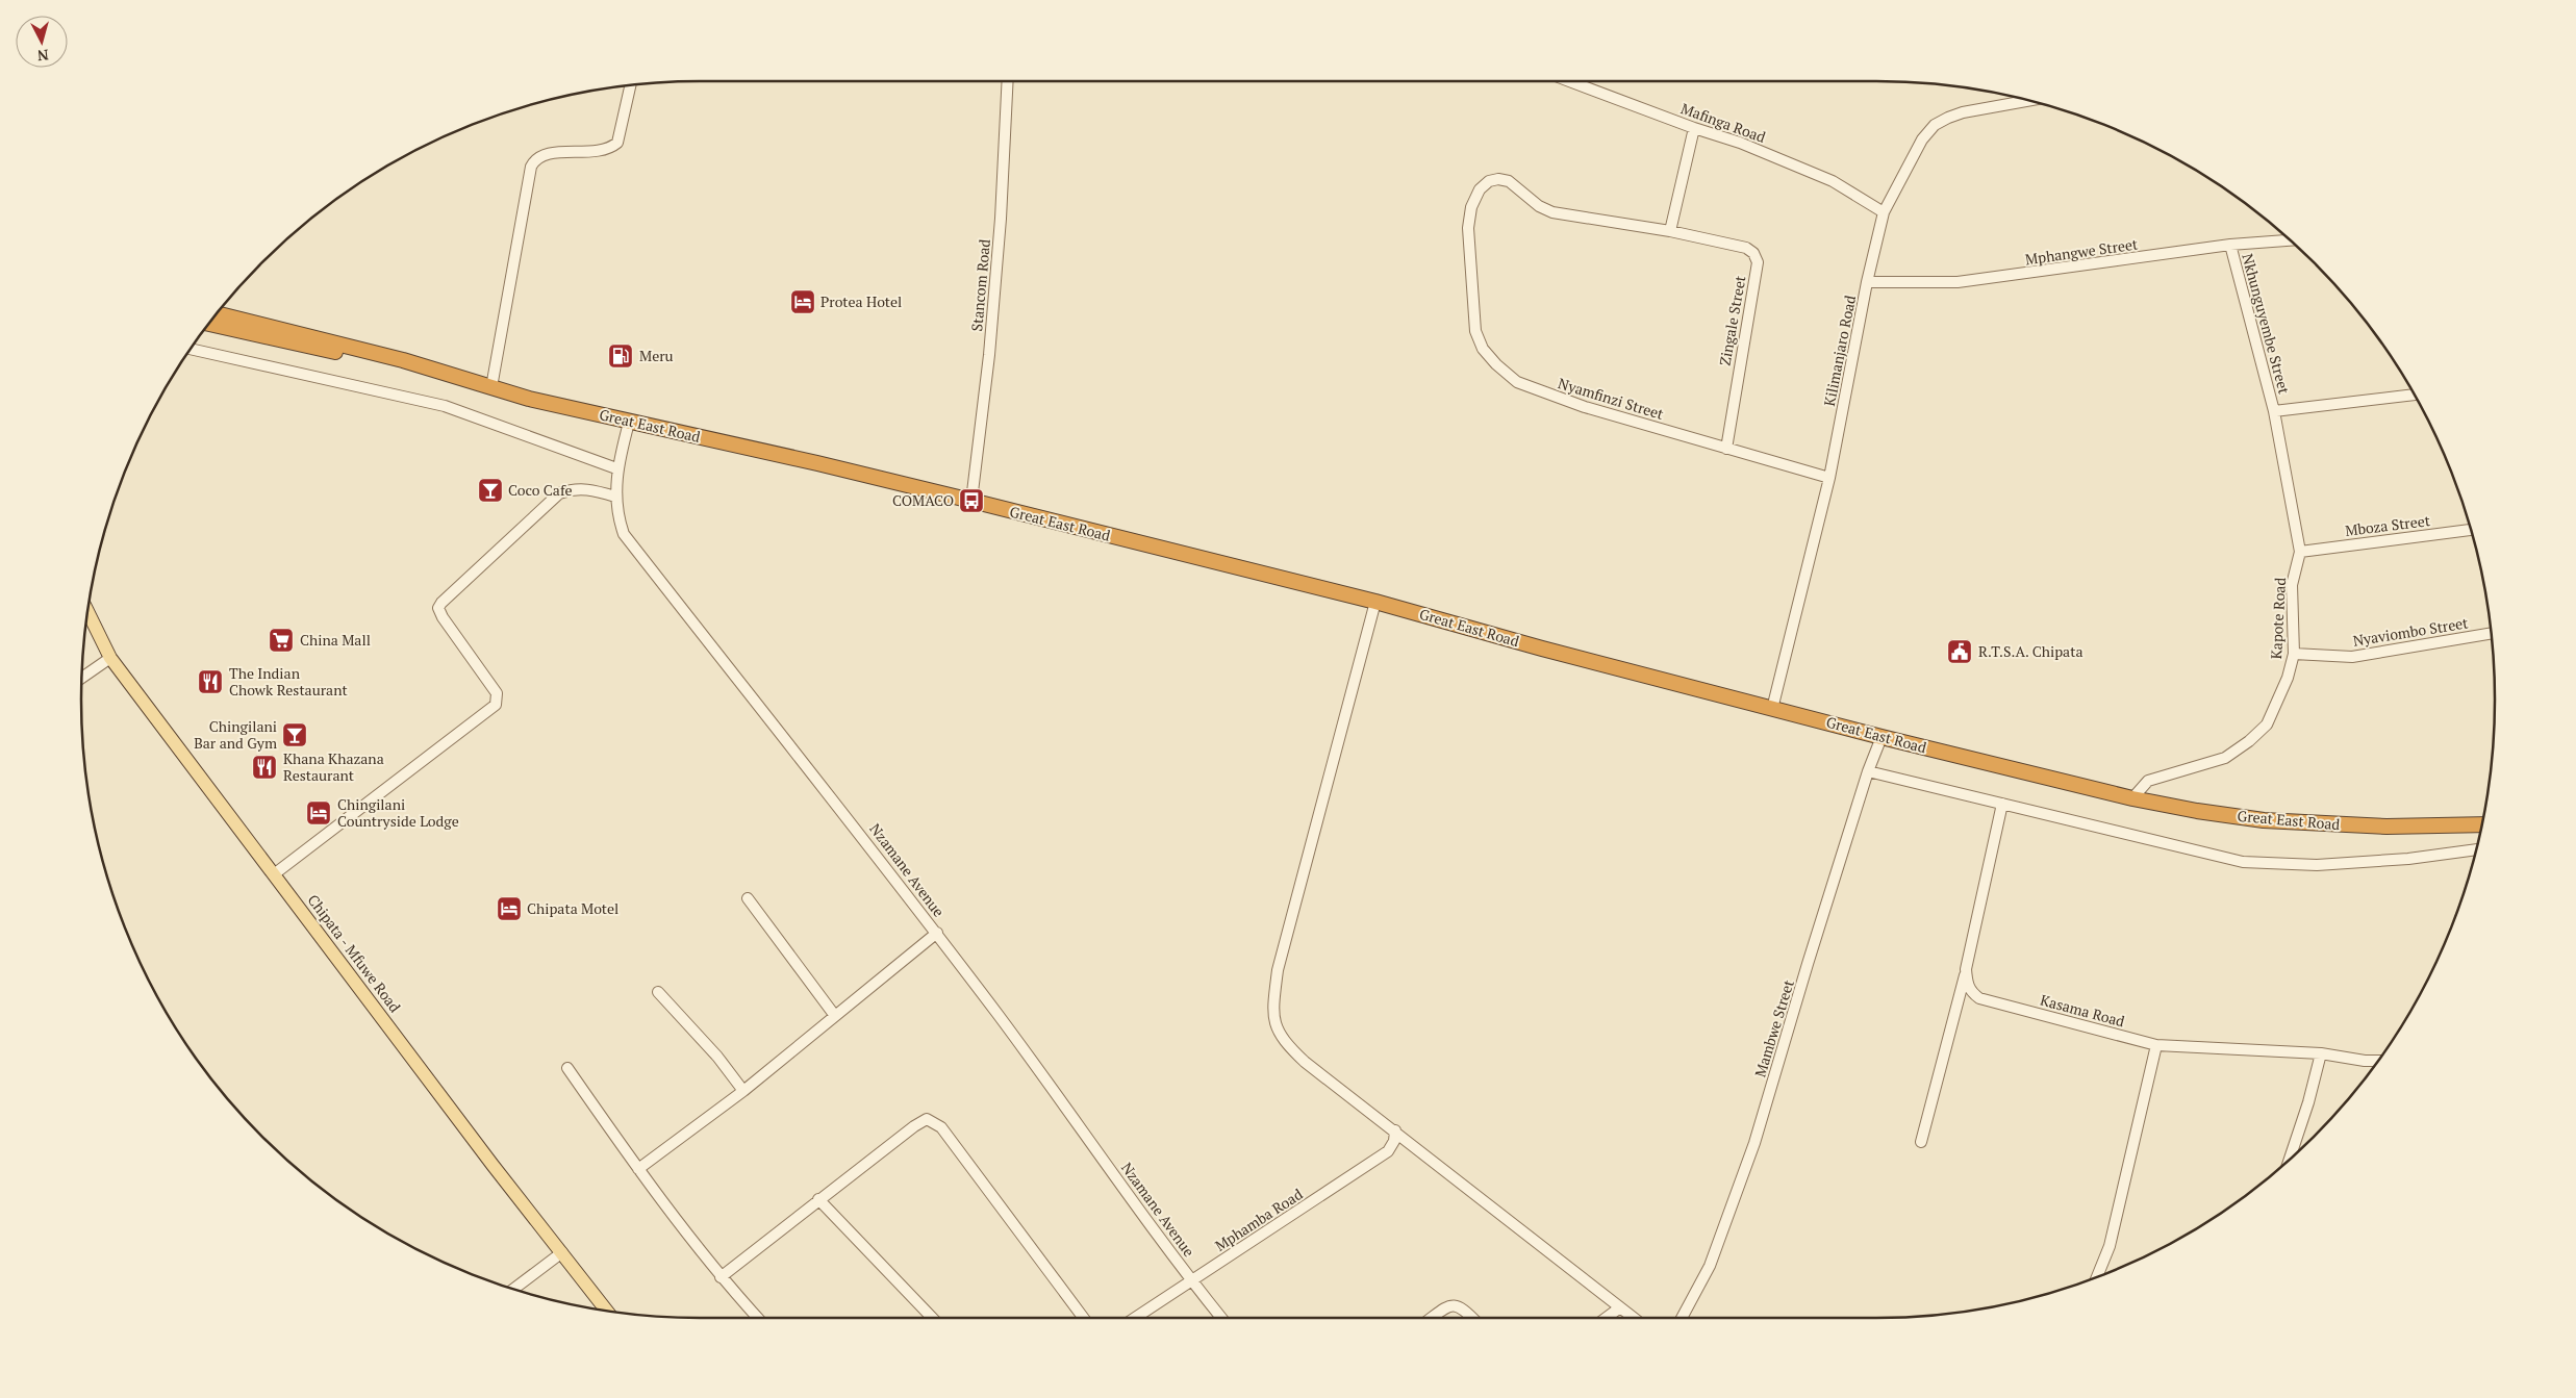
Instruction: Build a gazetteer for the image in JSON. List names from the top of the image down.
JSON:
{
  "streets": {
    "highway": ["Great East Road"],
    "main road": ["Chipata - Mfuwe Road"],
    "street": [
      "Mafinga Road",
      "Mphangwe Street",
      "Stancom Road",
      "Zingale Street",
      "Nkhunguyembe Street",
      "Kilimanjaro Road",
      "Nyamfinzi Street",
      "Mboza Street",
      "Kapote Road",
      "Nyaviombo Street",
      "Nzamane Avenue",
      "Kasama Road",
      "Mambwe Street",
      "Mphamba Road"
    ]
  },
  "crossings": [
    ["Mafinga Road", "Kilimanjaro Road"],
    ["Mphangwe Street", "Nkhunguyembe Street"],
    ["Mphangwe Street", "Kilimanjaro Road"],
    ["Stancom Road", "Great East Road"],
    ["Zingale Street", "Nyamfinzi Street"],
    ["Nkhunguyembe Street", "Kapote Road"],
    ["Kilimanjaro Road", "Nyamfinzi Street"],
    ["Kilimanjaro Road", "Great East Road"],
    ["Great East Road", "Kapote Road"],
    ["Great East Road", "Nzamane Avenue"],
    ["Great East Road", "Mambwe Street"],
    ["Mboza Street", "Kapote Road"],
    ["Kapote Road", "Nyaviombo Street"],
    ["Nzamane Avenue", "Mphamba Road"]
  ],
  "places": {
    "hotel": ["Protea Hotel", "Chingilani Countryside Lodge", "Chipata Motel"],
    "fuel station": ["Meru"],
    "bar": ["Coco Cafe", "Chingilani Bar and Gym"],
    "bus stop": ["COMACO"],
    "supermarket": ["China Mall"],
    "public building": ["R.T.S.A. Chipata"],
    "restaurant": ["The Indian Chowk Restaurant", "Khana Khazana Restaurant"]
  },
  "north": "bottom"
}
